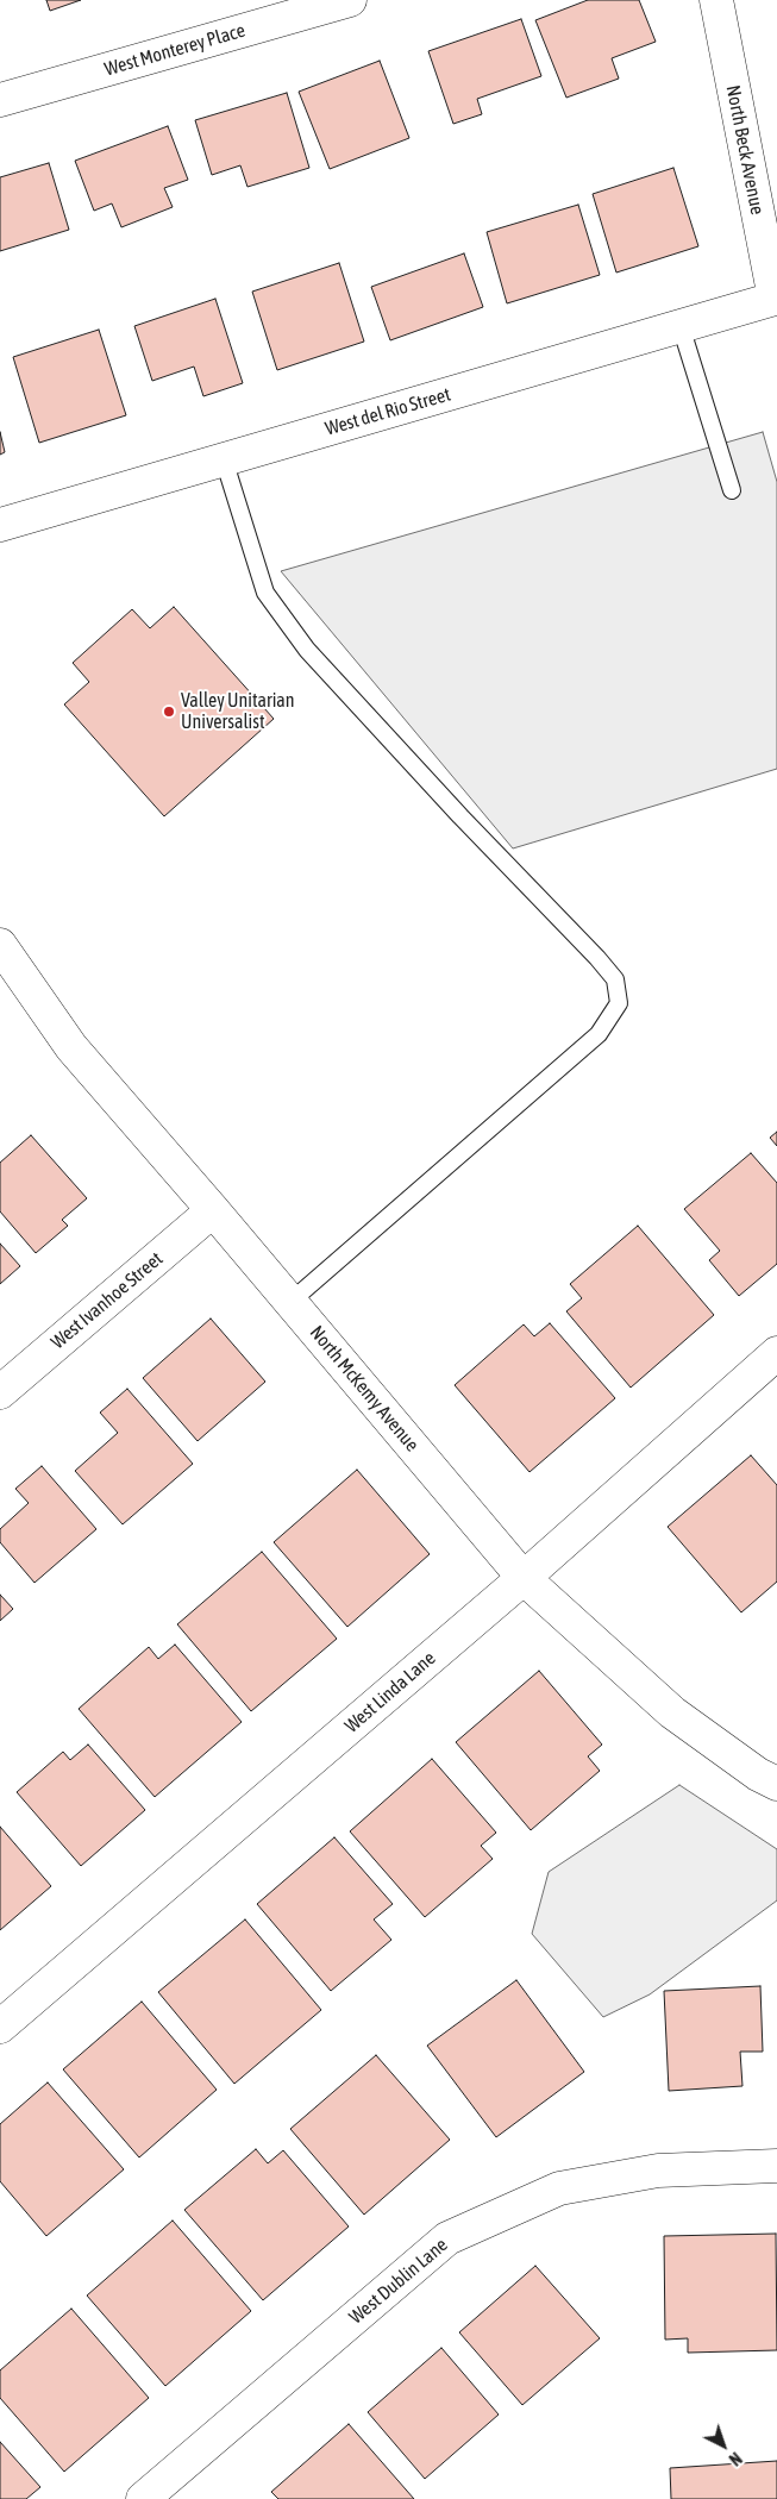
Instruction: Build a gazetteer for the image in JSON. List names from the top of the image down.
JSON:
{
  "streets": {
    "street": [
      "West Monterey Place",
      "North Beck Avenue",
      "West del Rio Street",
      "West Ivanhoe Street",
      "North McKemy Avenue",
      "West Linda Lane",
      "West Dublin Lane"
    ]
  },
  "crossings": [
    ["North Beck Avenue", "West del Rio Street"],
    ["West Ivanhoe Street", "North McKemy Avenue"],
    ["North McKemy Avenue", "West Linda Lane"]
  ],
  "places": ["Valley Unitarian Universalist"],
  "north": "bottom right"
}
